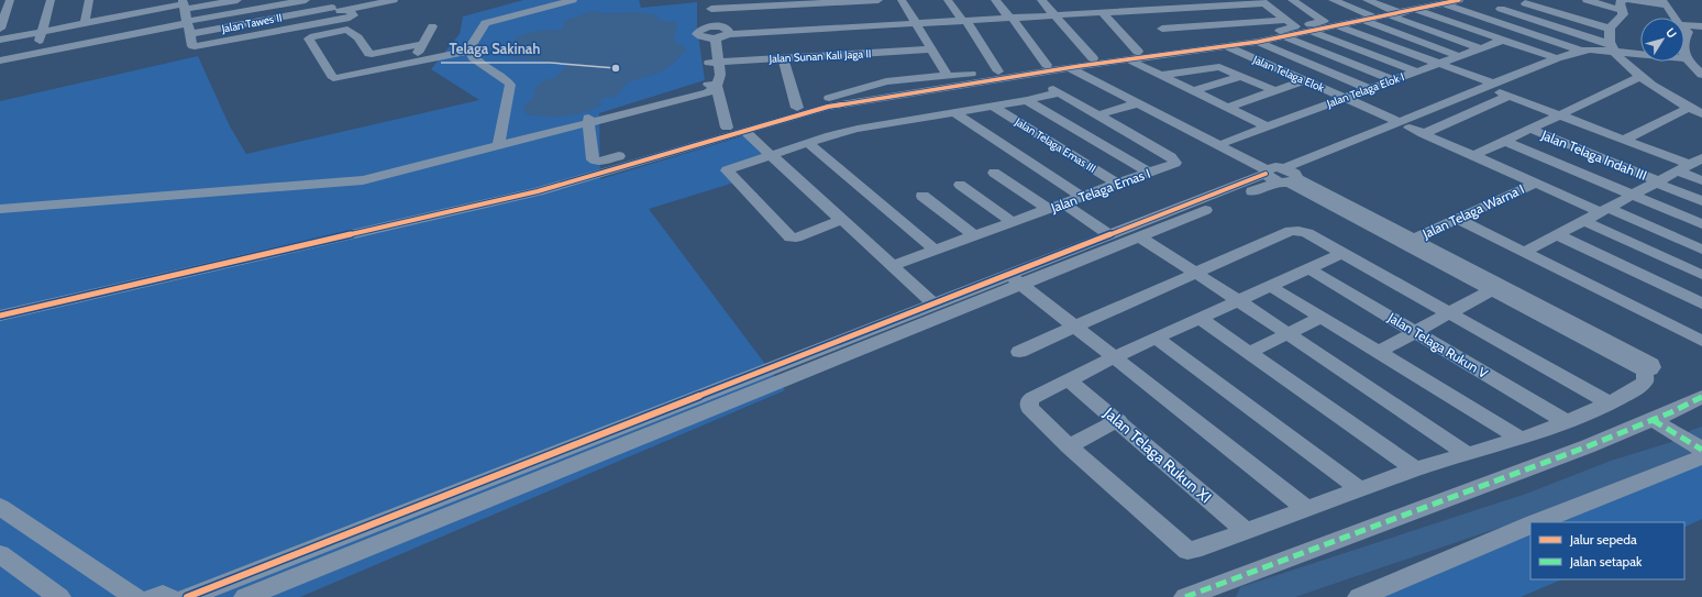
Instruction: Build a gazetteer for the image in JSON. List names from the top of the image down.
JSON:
{
  "streets": {
    "street": [
      "Jalan Tawes II",
      "Jalan Sunan Kali Jaga II",
      "Jalan Telaga Elok",
      "Jalan Telaga Elok I",
      "Jalan Telaga Emas III",
      "Jalan Telaga Indah III",
      "Jalan Telaga Emas I",
      "Jalan Telaga Warna I",
      "Jalan Telaga Rukun V",
      "Jalan Telaga Rukun XI"
    ]
  },
  "crossings": [
    ["Jalan Telaga Elok", "Jalan Telaga Elok I"],
    ["Jalan Telaga Elok", "Jalan Telaga Warna I"],
    ["Jalan Telaga Emas III", "Jalan Telaga Emas I"]
  ],
  "places": ["Telaga Sakinah"],
  "legend": ["Jalur sepeda", "Jalan setapak"],
  "north": "top right"
}
